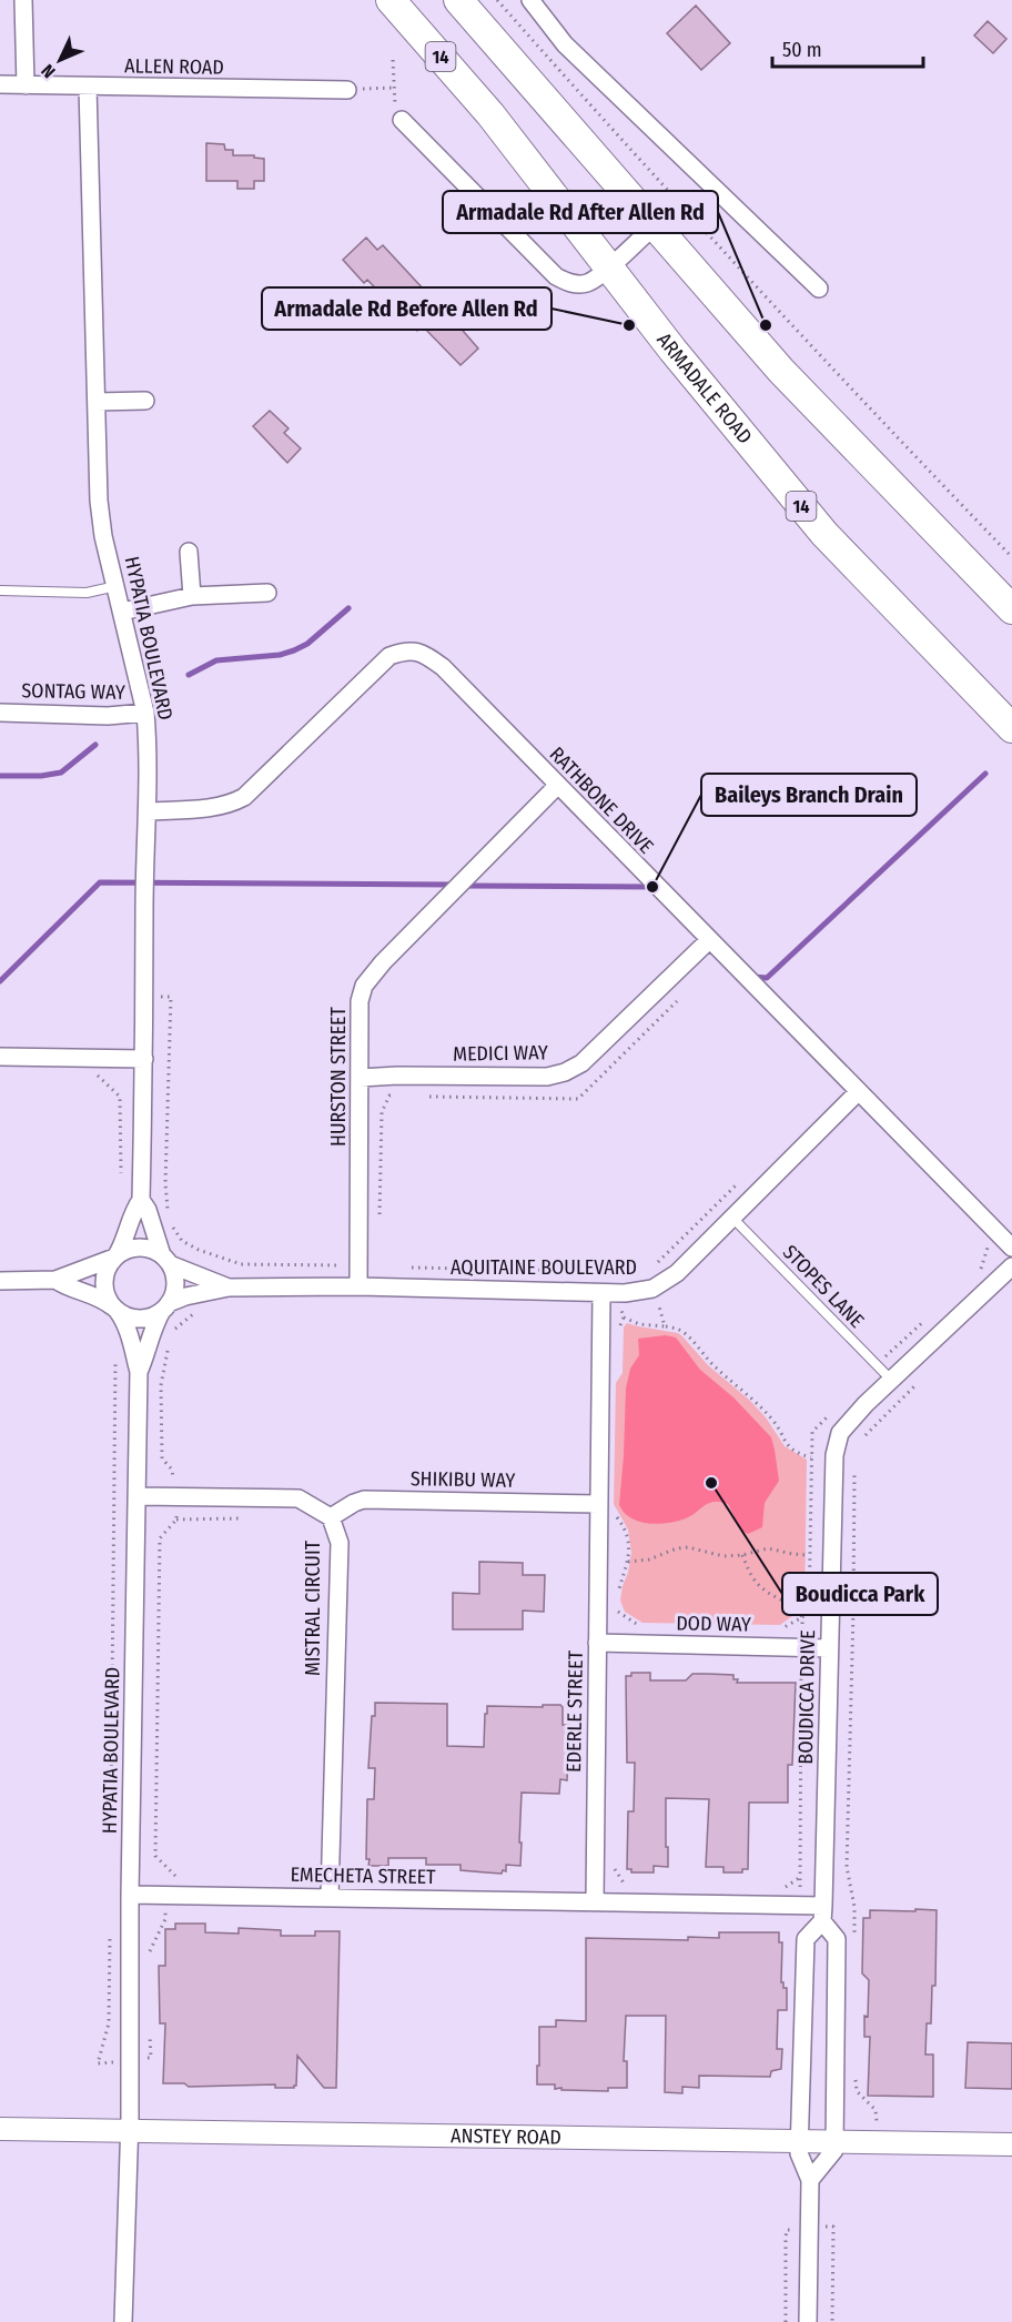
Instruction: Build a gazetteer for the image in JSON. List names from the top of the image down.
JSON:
{
  "streets": {
    "highway": ["14", "ARMADALE ROAD"],
    "street": [
      "ALLEN ROAD",
      "HYPATIA BOULEVARD",
      "SONTAG WAY",
      "RATHBONE DRIVE",
      "MEDICI WAY",
      "HURSTON STREET",
      "AQUITAINE BOULEVARD",
      "SHIKIBU WAY",
      "MISTRAL CIRCUIT",
      "DOD WAY",
      "BOUDICCA DRIVE",
      "EDERLE STREET",
      "EMECHETA STREET",
      "ANSTEY ROAD"
    ],
    "lane": ["STOPES LANE"]
  },
  "crossings": [
    ["ALLEN ROAD", "HYPATIA BOULEVARD"],
    ["HYPATIA BOULEVARD", "SONTAG WAY"],
    ["HYPATIA BOULEVARD", "RATHBONE DRIVE"],
    ["HYPATIA BOULEVARD", "MISTRAL CIRCUIT"],
    ["HYPATIA BOULEVARD", "EMECHETA STREET"],
    ["HYPATIA BOULEVARD", "ANSTEY ROAD"],
    ["RATHBONE DRIVE", "MEDICI WAY"],
    ["RATHBONE DRIVE", "HURSTON STREET"],
    ["RATHBONE DRIVE", "AQUITAINE BOULEVARD"],
    ["MEDICI WAY", "HURSTON STREET"],
    ["HURSTON STREET", "AQUITAINE BOULEVARD"],
    ["AQUITAINE BOULEVARD", "STOPES LANE"],
    ["AQUITAINE BOULEVARD", "EDERLE STREET"],
    ["STOPES LANE", "BOUDICCA DRIVE"],
    ["SHIKIBU WAY", "MISTRAL CIRCUIT"],
    ["SHIKIBU WAY", "EDERLE STREET"],
    ["MISTRAL CIRCUIT", "EMECHETA STREET"],
    ["DOD WAY", "BOUDICCA DRIVE"],
    ["DOD WAY", "EDERLE STREET"],
    ["BOUDICCA DRIVE", "ANSTEY ROAD"],
    ["EDERLE STREET", "EMECHETA STREET"]
  ],
  "places": [
    "Armadale Rd Before Allen Rd",
    "Armadale Rd After Allen Rd",
    "Baileys Branch Drain",
    "Boudicca Park"
  ],
  "scale_bar": "50 m",
  "north": "bottom left"
}
